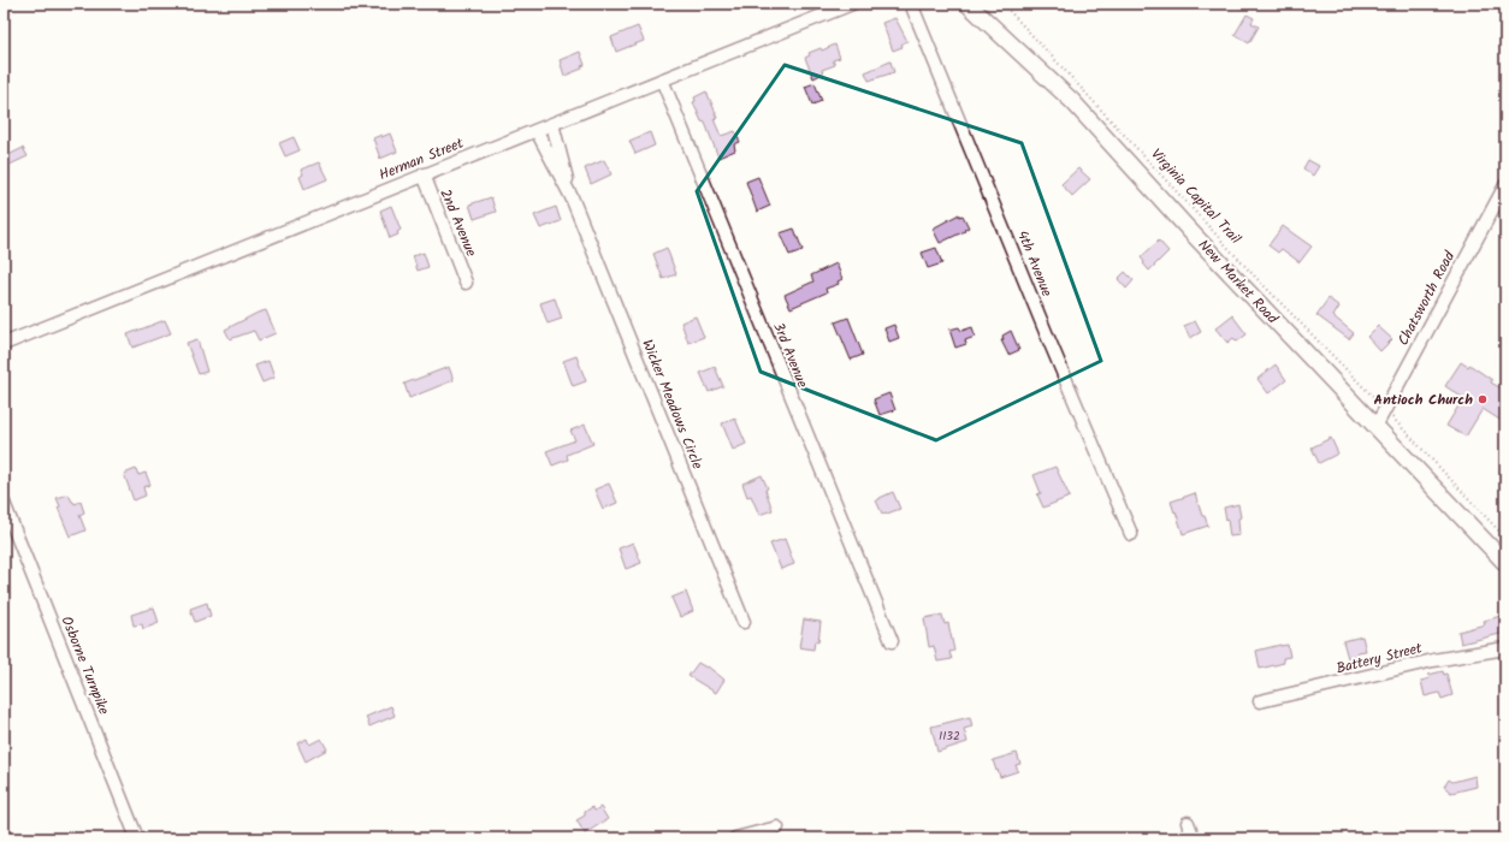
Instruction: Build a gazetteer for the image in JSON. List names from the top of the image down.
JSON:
{
  "streets": {
    "main road": ["New Market Road"],
    "street": [
      "Herman Street",
      "2nd Avenue",
      "4th Avenue",
      "Chatsworth Road",
      "3rd Avenue",
      "Wicker Meadows Circle",
      "Battery Street",
      "Osborne Turnpike"
    ],
    "path": ["Virginia Capital Trail"]
  },
  "crossings": [
    ["Herman Street", "2nd Avenue"],
    ["Herman Street", "3rd Avenue"],
    ["Herman Street", "Wicker Meadows Circle"],
    ["New Market Road", "Chatsworth Road"]
  ],
  "places": ["Antioch Church"],
  "house_numbers": ["1132"]
}
